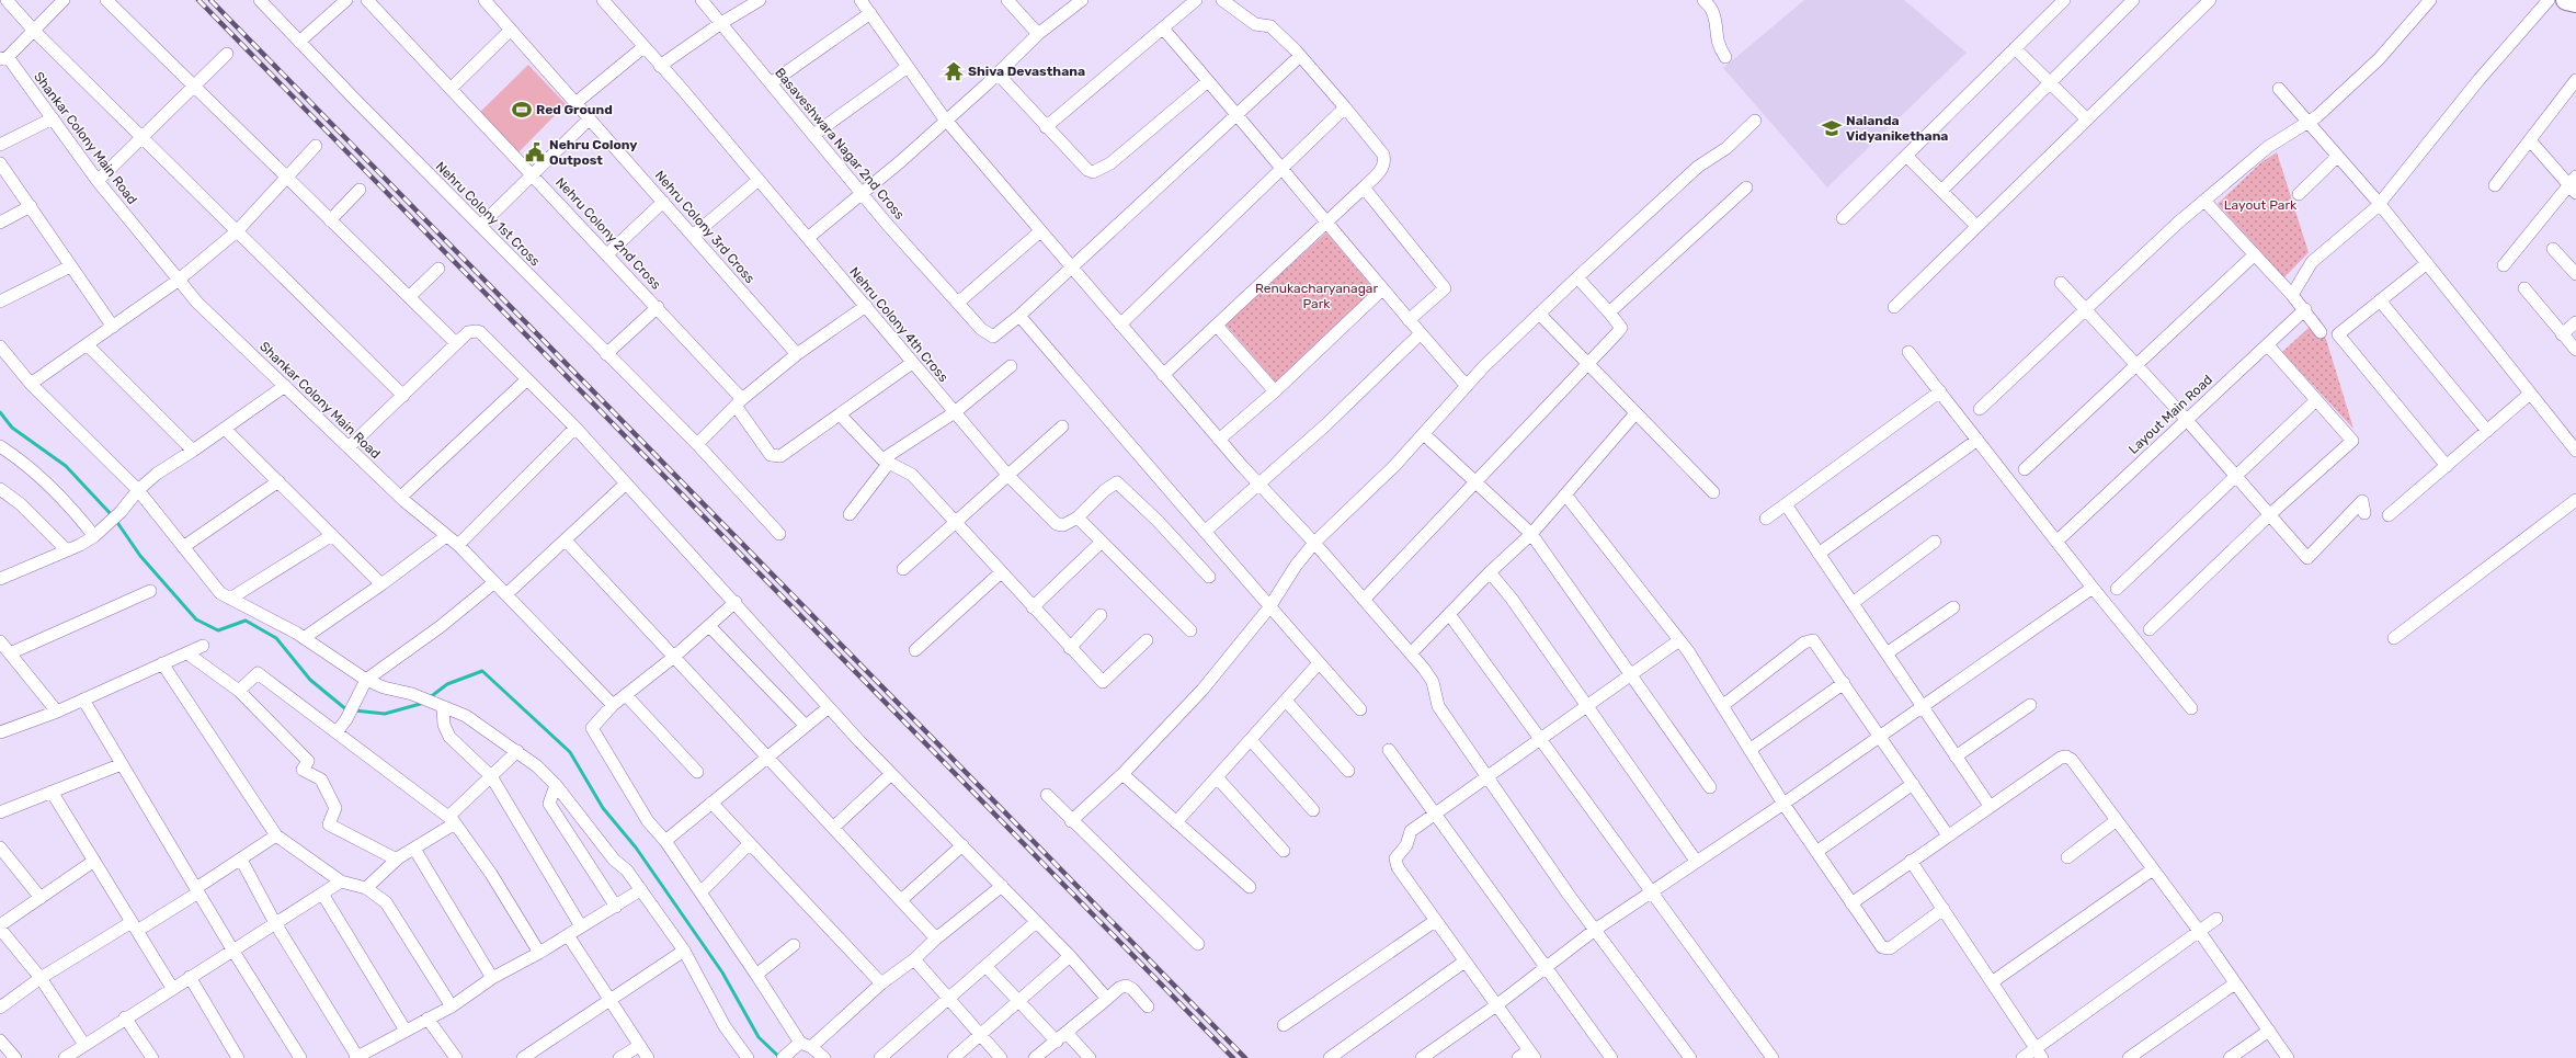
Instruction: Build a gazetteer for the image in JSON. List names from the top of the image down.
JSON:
{
  "streets": {
    "street": [
      "Shankar Colony Main Road",
      "Basaveshwara Nagar 2nd Cross",
      "Nehru Colony 1st Cross",
      "Nehru Colony 3rd Cross",
      "Nehru Colony 2nd Cross",
      "Nehru Colony 4th Cross",
      "Layout Main Road"
    ]
  },
  "parks": ["Layout Park", "Renukacharyanagar Park"],
  "places": {
    "temple": ["Shiva Devasthana"],
    "sports": ["Red Ground"],
    "school or university": ["Nalanda Vidyanikethana"],
    "public building": ["Nehru Colony Outpost"]
  }
}
